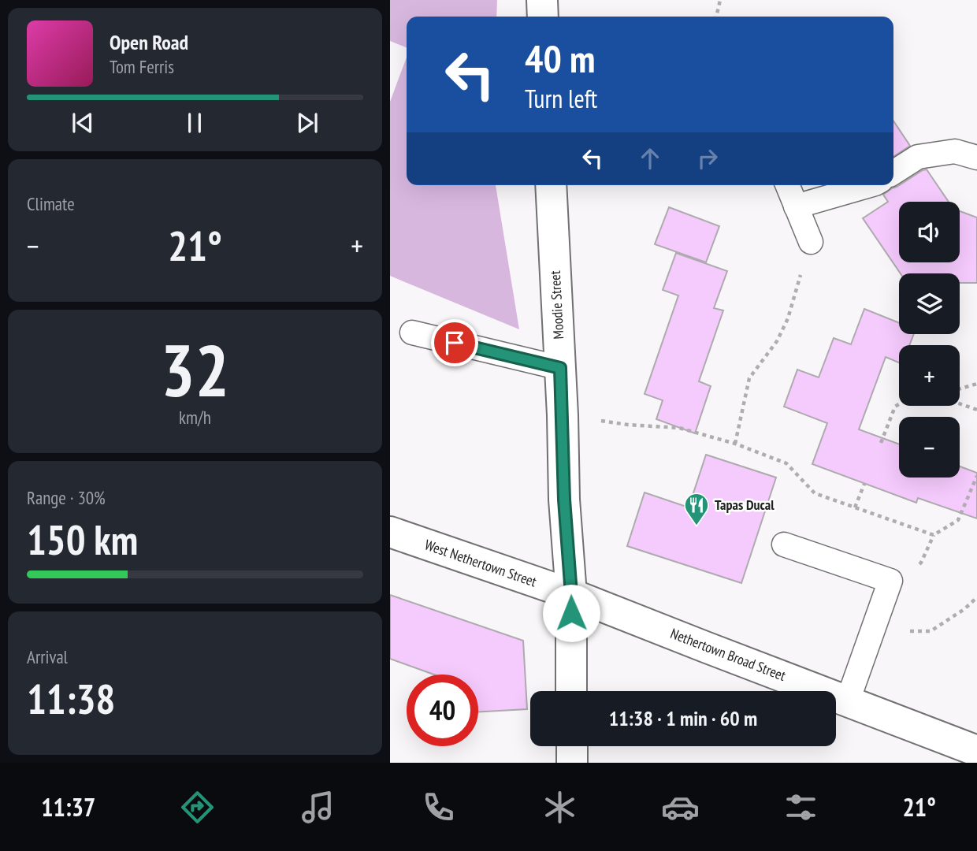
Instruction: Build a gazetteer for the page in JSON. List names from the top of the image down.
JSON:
{
  "streets": {
    "main road": ["Moodie Street", "West Nethertown Street", "Nethertown Broad Street"]
  },
  "crossings": [
    ["Moodie Street", "West Nethertown Street"],
    ["Moodie Street", "Nethertown Broad Street"],
    ["West Nethertown Street", "Nethertown Broad Street"]
  ],
  "places": {
    "restaurant": ["Tapas Ducal"]
  },
  "page": {
    "turn": ["40 m", "Turn left"],
    "song": ["Open Road", "Tom Ferris"],
    "tile": [
      "Climate",
      ["32", "km/h"],
      ["Range · 30%", "150 km"],
      ["Arrival", "11:38"]
    ],
    "map_buttons": ["+", "−"],
    "heat": ["−", "21°", "+"],
    "limit": "40",
    "trip": "11:38 · 1 min · 60 m",
    "tabs": ["11:37", "21°"]
  }
}
